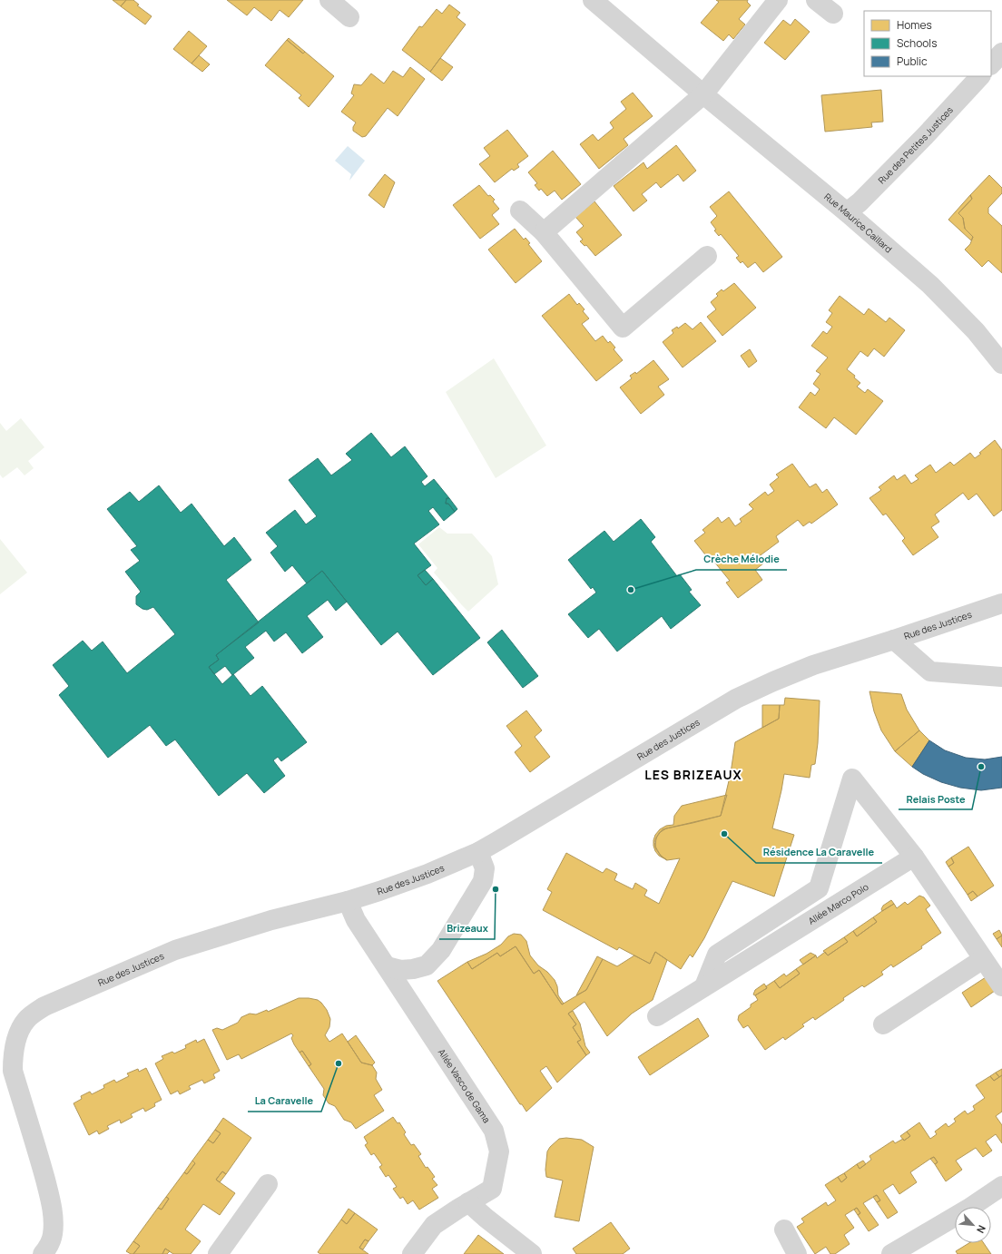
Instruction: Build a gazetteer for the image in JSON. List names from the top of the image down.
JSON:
{
  "streets": {
    "street": [
      "Rue des Petites Justices",
      "Rue Maurice Caillard",
      "Rue des Justices",
      "Allée Marco Polo",
      "Allée Vasco de Gama"
    ]
  },
  "crossings": [
    ["Rue des Petites Justices", "Rue Maurice Caillard"],
    ["Rue des Justices", "Allée Vasco de Gama"]
  ],
  "districts": ["LES BRIZEAUX"],
  "places": [
    "Crèche Mélodie",
    "Relais Poste",
    "Résidence La Caravelle",
    "Brizeaux",
    "La Caravelle"
  ],
  "legend": ["Homes", "Schools", "Public"],
  "north": "bottom right"
}
